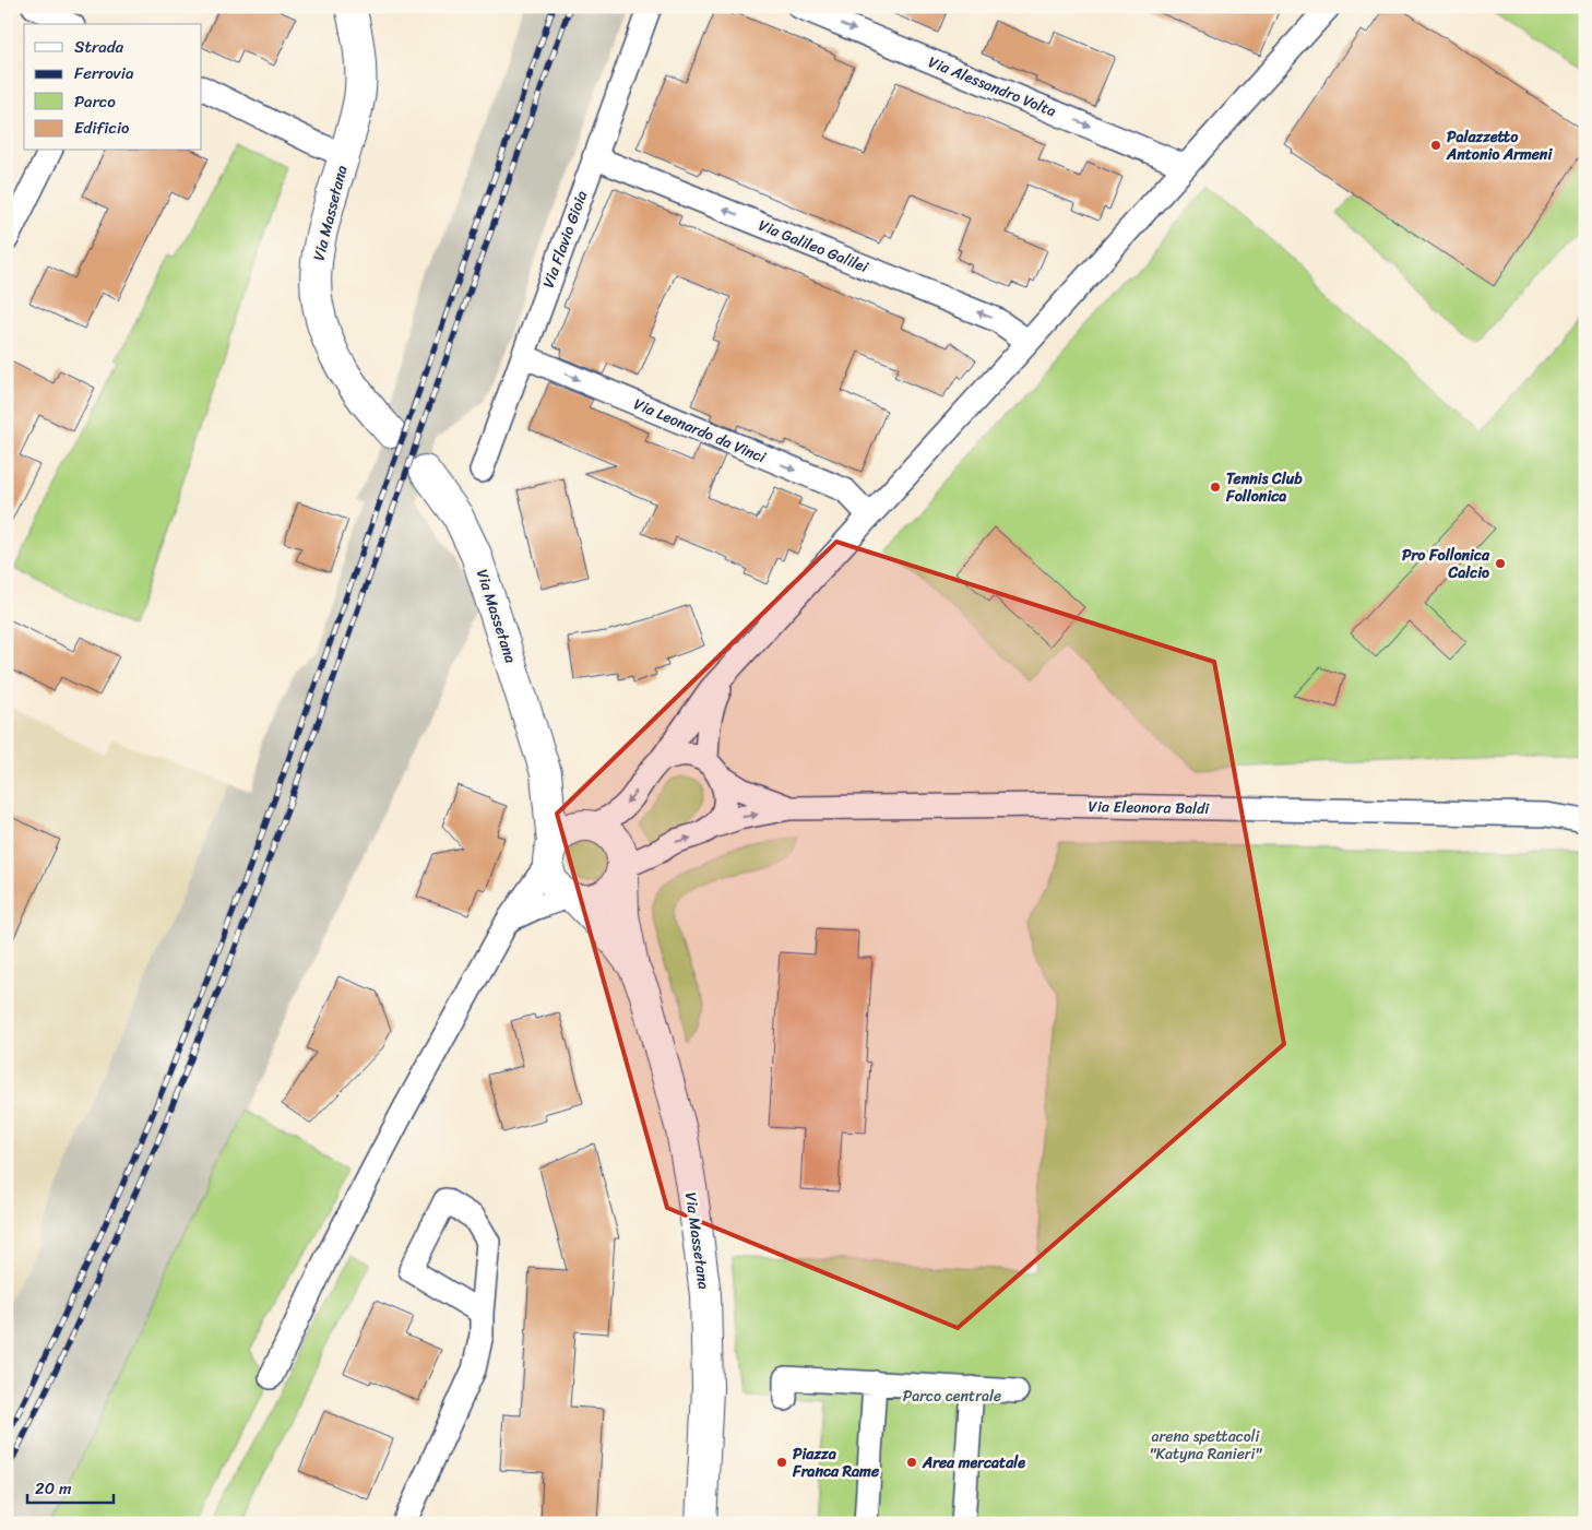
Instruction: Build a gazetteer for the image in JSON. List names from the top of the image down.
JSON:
{
  "streets": {
    "main road": ["Via Massetana"],
    "street": [
      "Via Alessandro Volta",
      "Via Flavio Gioia",
      "Via Galileo Galilei",
      "Via Leonardo da Vinci",
      "Via Eleonora Baldi"
    ]
  },
  "crossings": [
    ["Via Flavio Gioia", "Via Galileo Galilei"],
    ["Via Flavio Gioia", "Via Leonardo da Vinci"]
  ],
  "one_way": ["Via Alessandro Volta", "Via Galileo Galilei", "Via Leonardo da Vinci"],
  "parks": ["Parco centrale", "arena spettacoli \"Katyna Ranieri\""],
  "places": [
    "Palazzetto Antonio Armeni",
    "Tennis Club Follonica",
    "Pro Follonica Calcio",
    "Piazza Franca Rame",
    "Area mercatale"
  ],
  "legend": [
    "Strada",
    "Ferrovia",
    "Parco",
    "Edificio"
  ],
  "scale_bar": "20 m"
}
